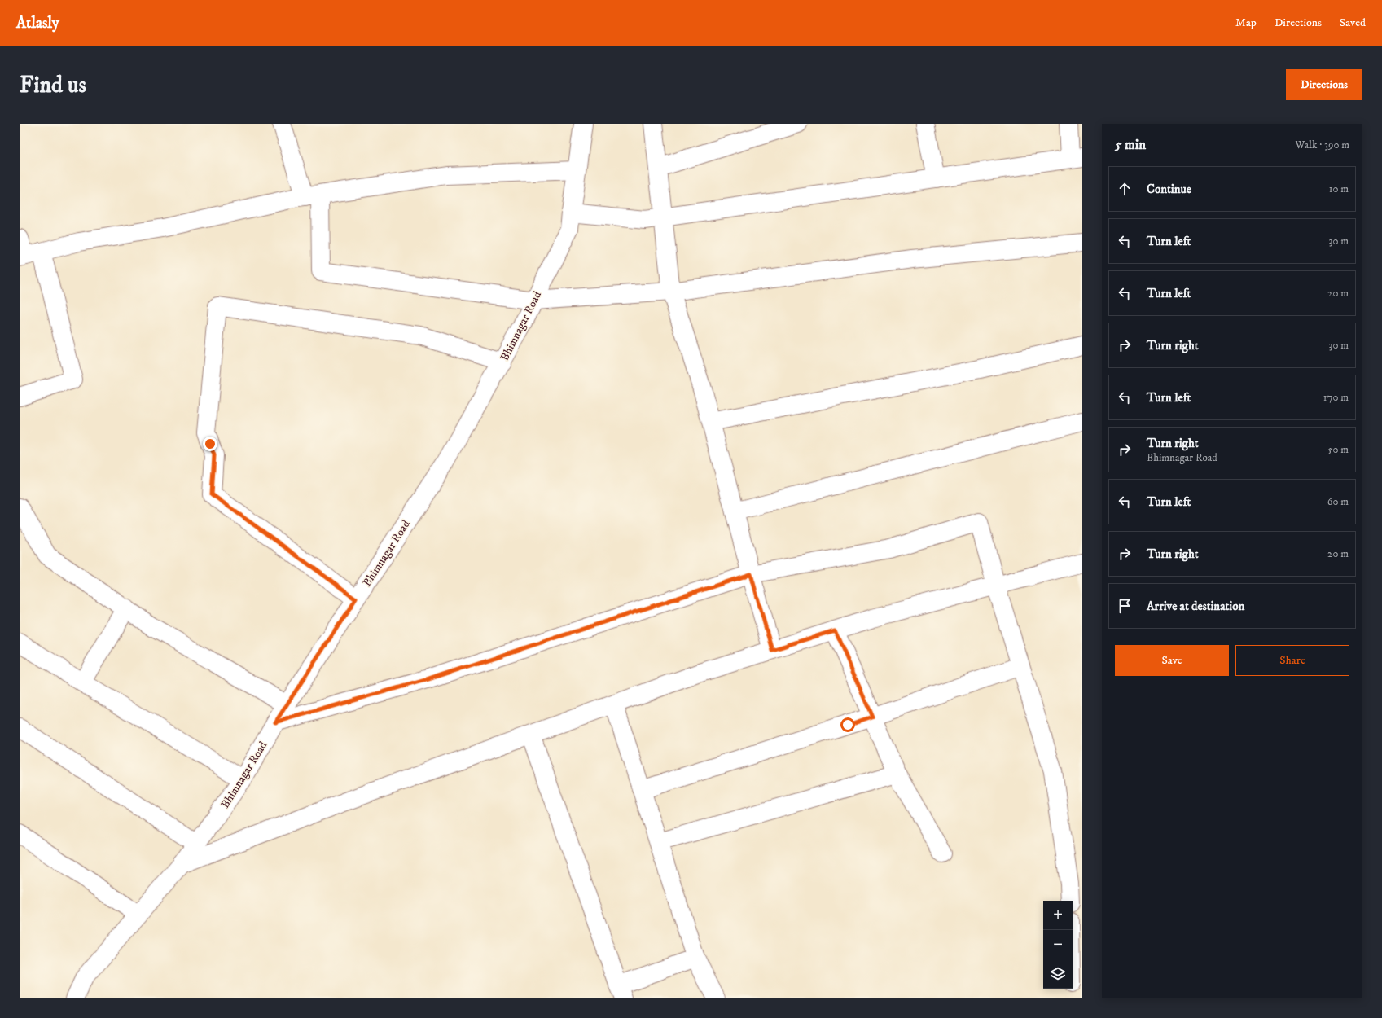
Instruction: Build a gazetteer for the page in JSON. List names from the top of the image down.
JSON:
{
  "streets": {
    "street": ["Bhimnagar Road"]
  },
  "page": {
    "header": "Atlasly",
    "nav": ["Map", "Directions", "Saved"],
    "buttons": [
      "Directions",
      ["Save", "Share"]
    ],
    "title": "Find us",
    "heading": ["5 min", "Walk · 390 m"],
    "list": [
      ["Continue", "10 m"],
      ["Turn left", "30 m"],
      ["Turn left", "20 m"],
      ["Turn right", "30 m"],
      ["Turn left", "170 m"],
      ["Turn right", "Bhimnagar Road", "50 m"],
      ["Turn left", "60 m"],
      ["Turn right", "20 m"],
      "Arrive at destination"
    ],
    "map_buttons": ["+", "−"]
  }
}
